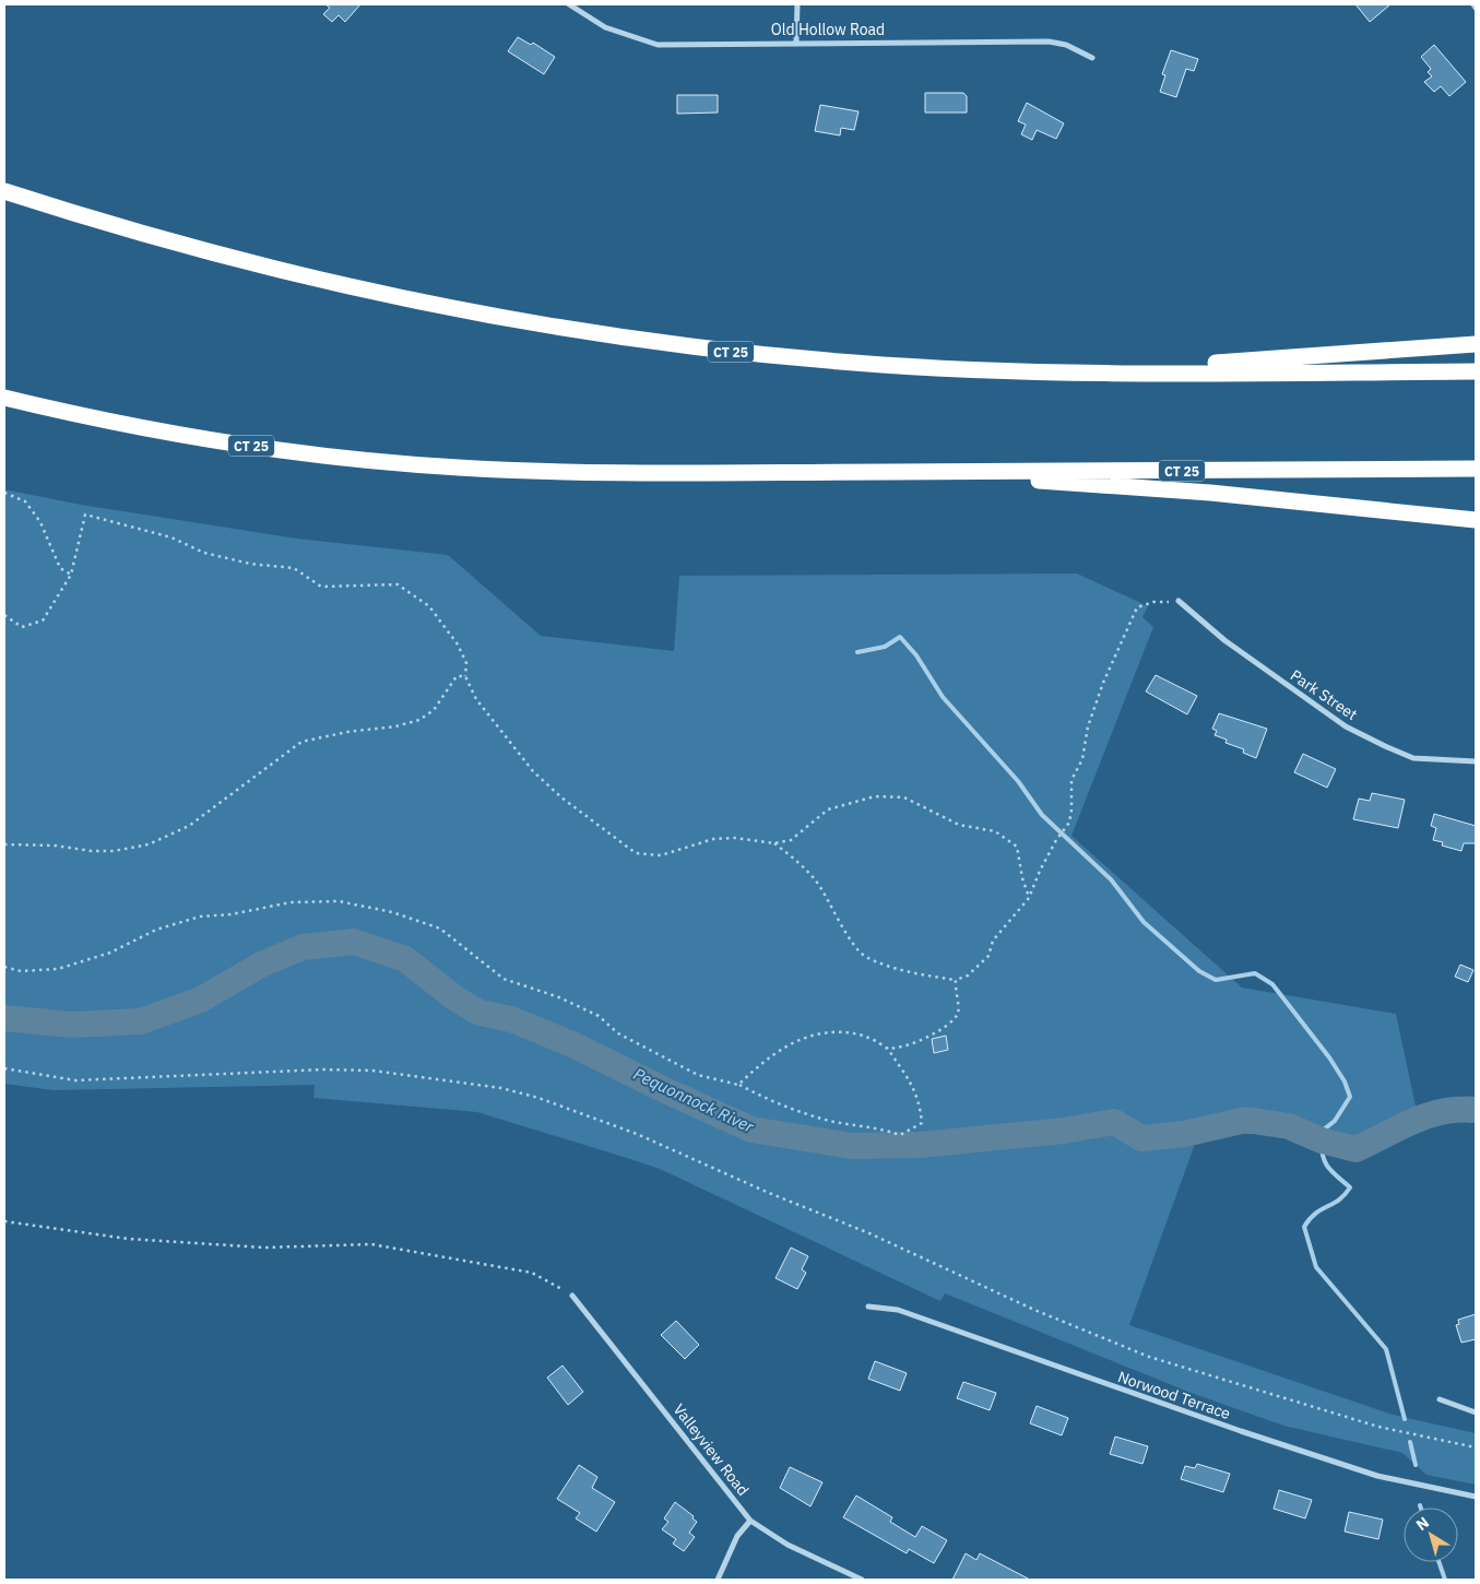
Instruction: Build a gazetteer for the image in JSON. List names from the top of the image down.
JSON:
{
  "streets": {
    "highway": ["CT 25"],
    "street": [
      "Old Hollow Road",
      "Park Street",
      "Norwood Terrace",
      "Valleyview Road"
    ]
  },
  "water": ["Pequonnock River"],
  "north": "top left"
}
